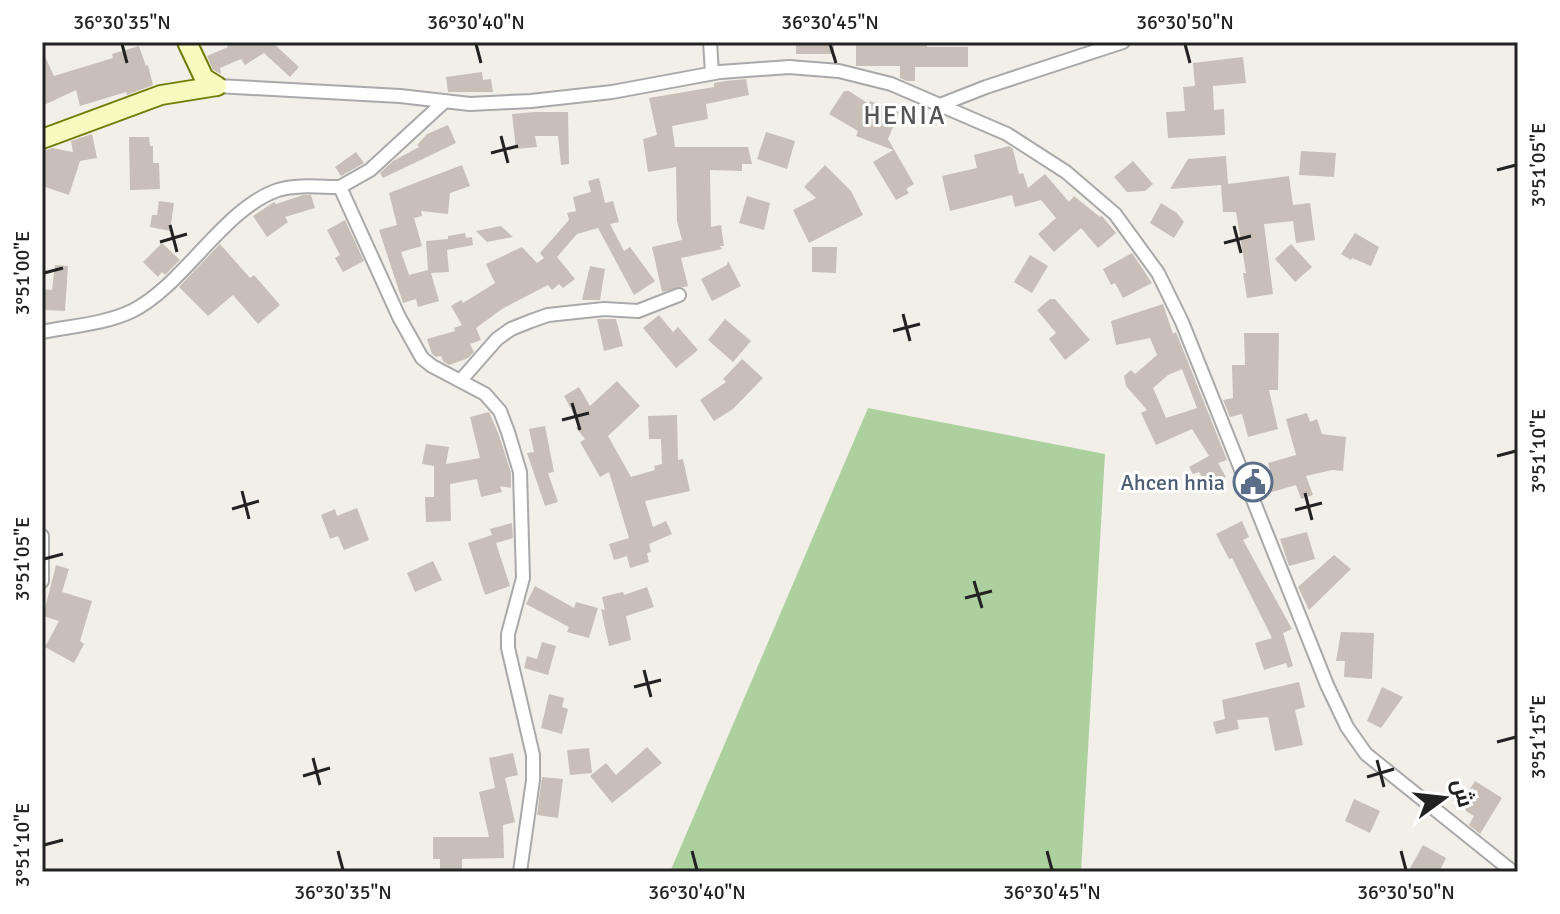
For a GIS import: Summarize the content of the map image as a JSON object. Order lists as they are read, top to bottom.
{
  "districts": ["HENIA"],
  "places": {
    "public building": ["Ahcen hnia"]
  },
  "north": "right",
  "coordinates": [
    "36°30'35\"N",
    "36°30'40\"N",
    "36°30'45\"N",
    "36°30'50\"N",
    "3°51'05\"E",
    "3°51'00\"E",
    "3°51'10\"E",
    "3°51'15\"E"
  ]
}
